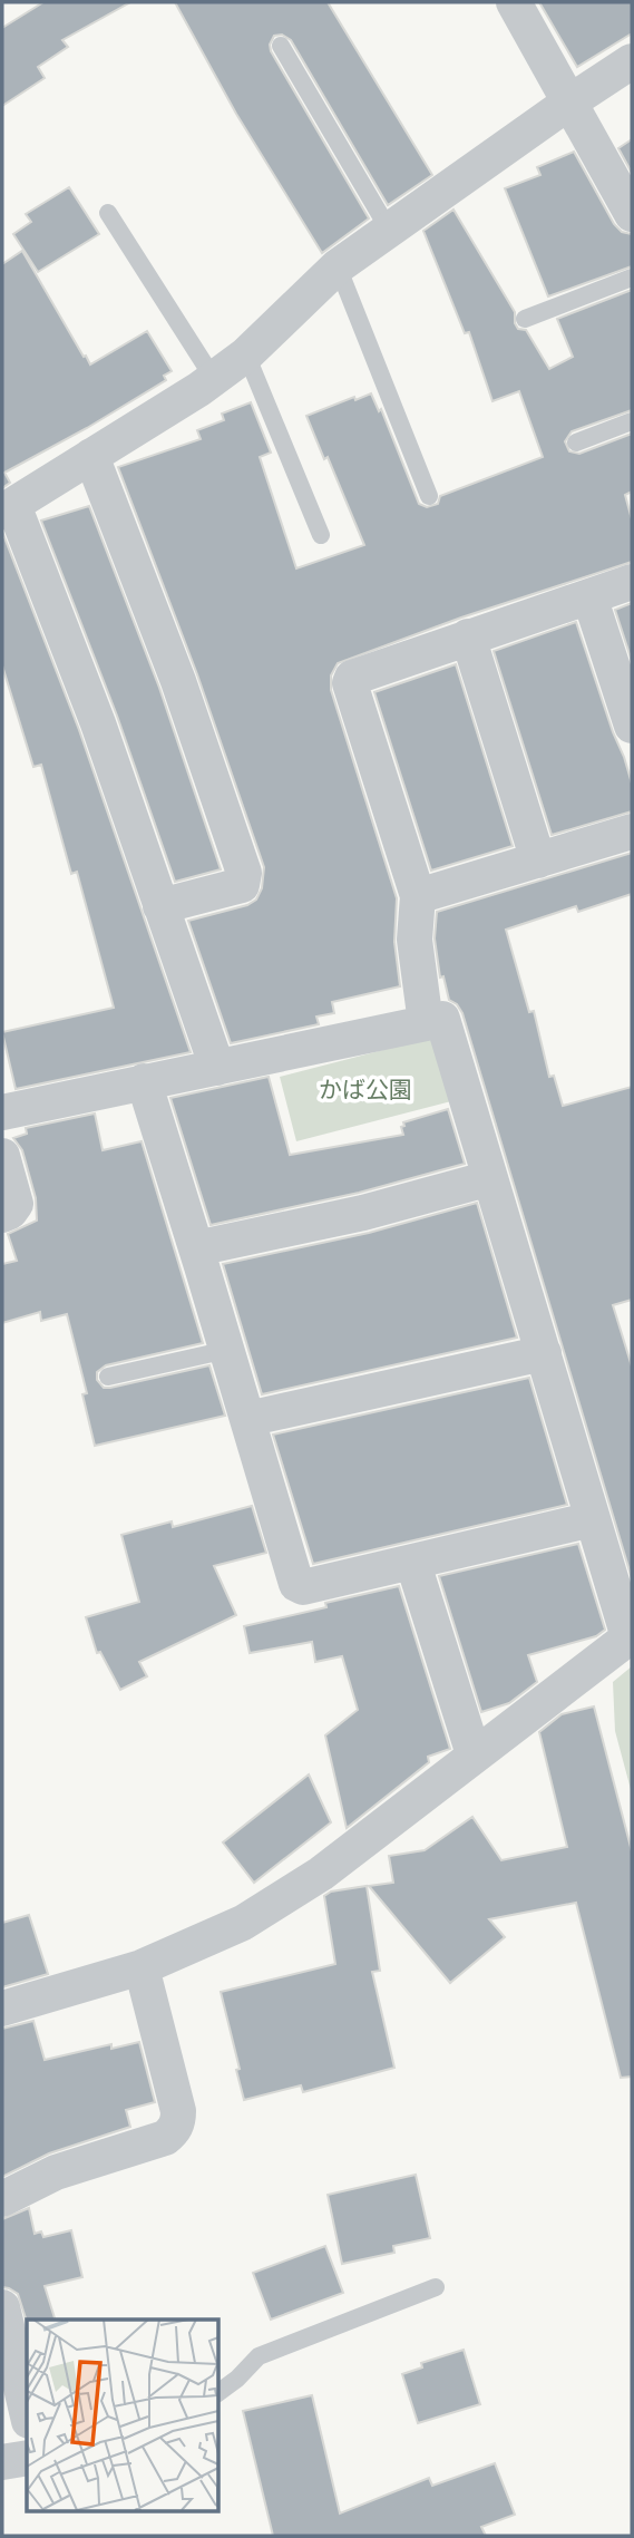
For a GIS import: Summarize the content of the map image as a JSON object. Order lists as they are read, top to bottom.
{
  "parks": ["かば公園"]
}
